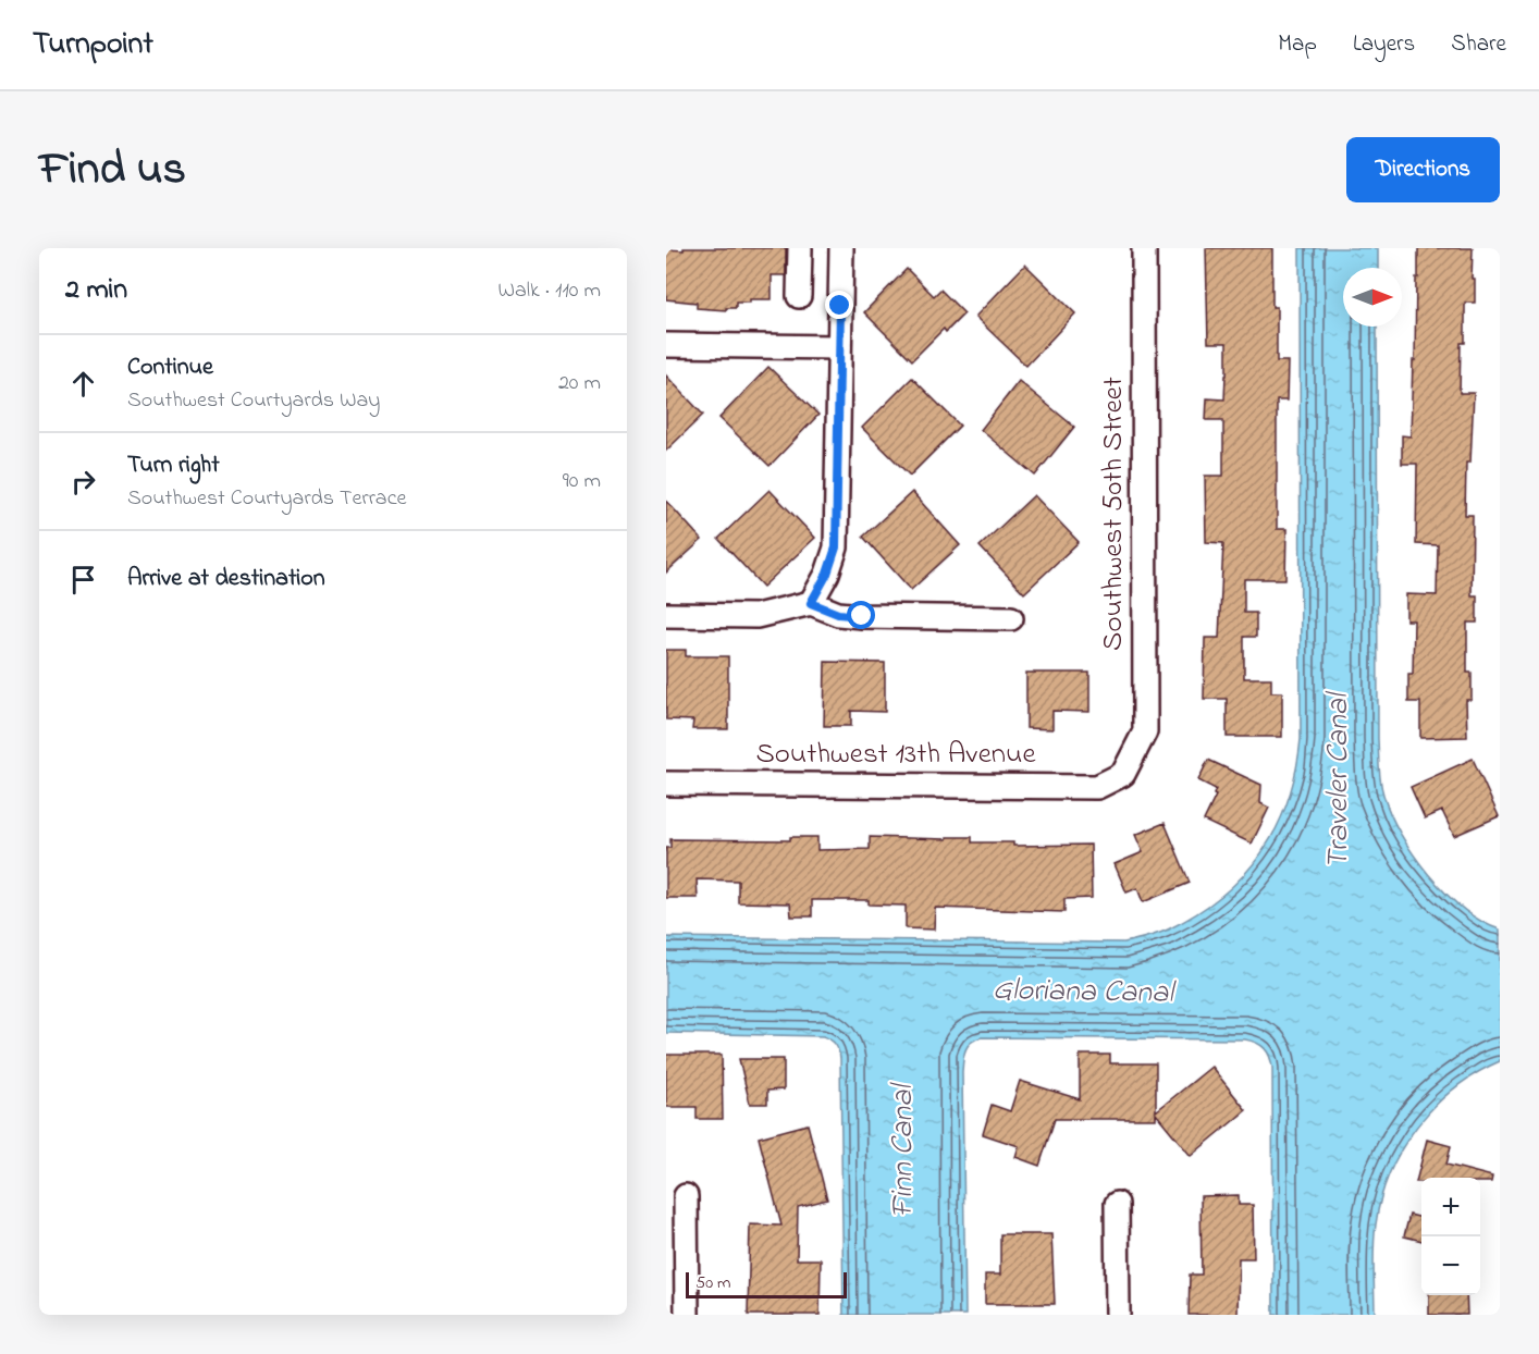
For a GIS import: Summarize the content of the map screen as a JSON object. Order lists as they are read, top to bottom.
{
  "streets": {
    "street": ["Southwest 50th Street", "Southwest 13th Avenue"]
  },
  "crossings": [
    ["Southwest 50th Street", "Southwest 13th Avenue"]
  ],
  "water": ["Traveler Canal", "Gloriana Canal", "Finn Canal"],
  "scale_bar": "50 m",
  "north": "right",
  "page": {
    "header": "Turnpoint",
    "nav": ["Map", "Layers", "Share"],
    "title": "Find us",
    "buttons": "Directions",
    "heading": ["2 min", "Walk · 110 m"],
    "list": [
      ["Continue", "Southwest Courtyards Way", "20 m"],
      ["Turn right", "Southwest Courtyards Terrace", "90 m"],
      "Arrive at destination"
    ],
    "map_buttons": ["+", "−"],
    "scale": "50 m"
  }
}
